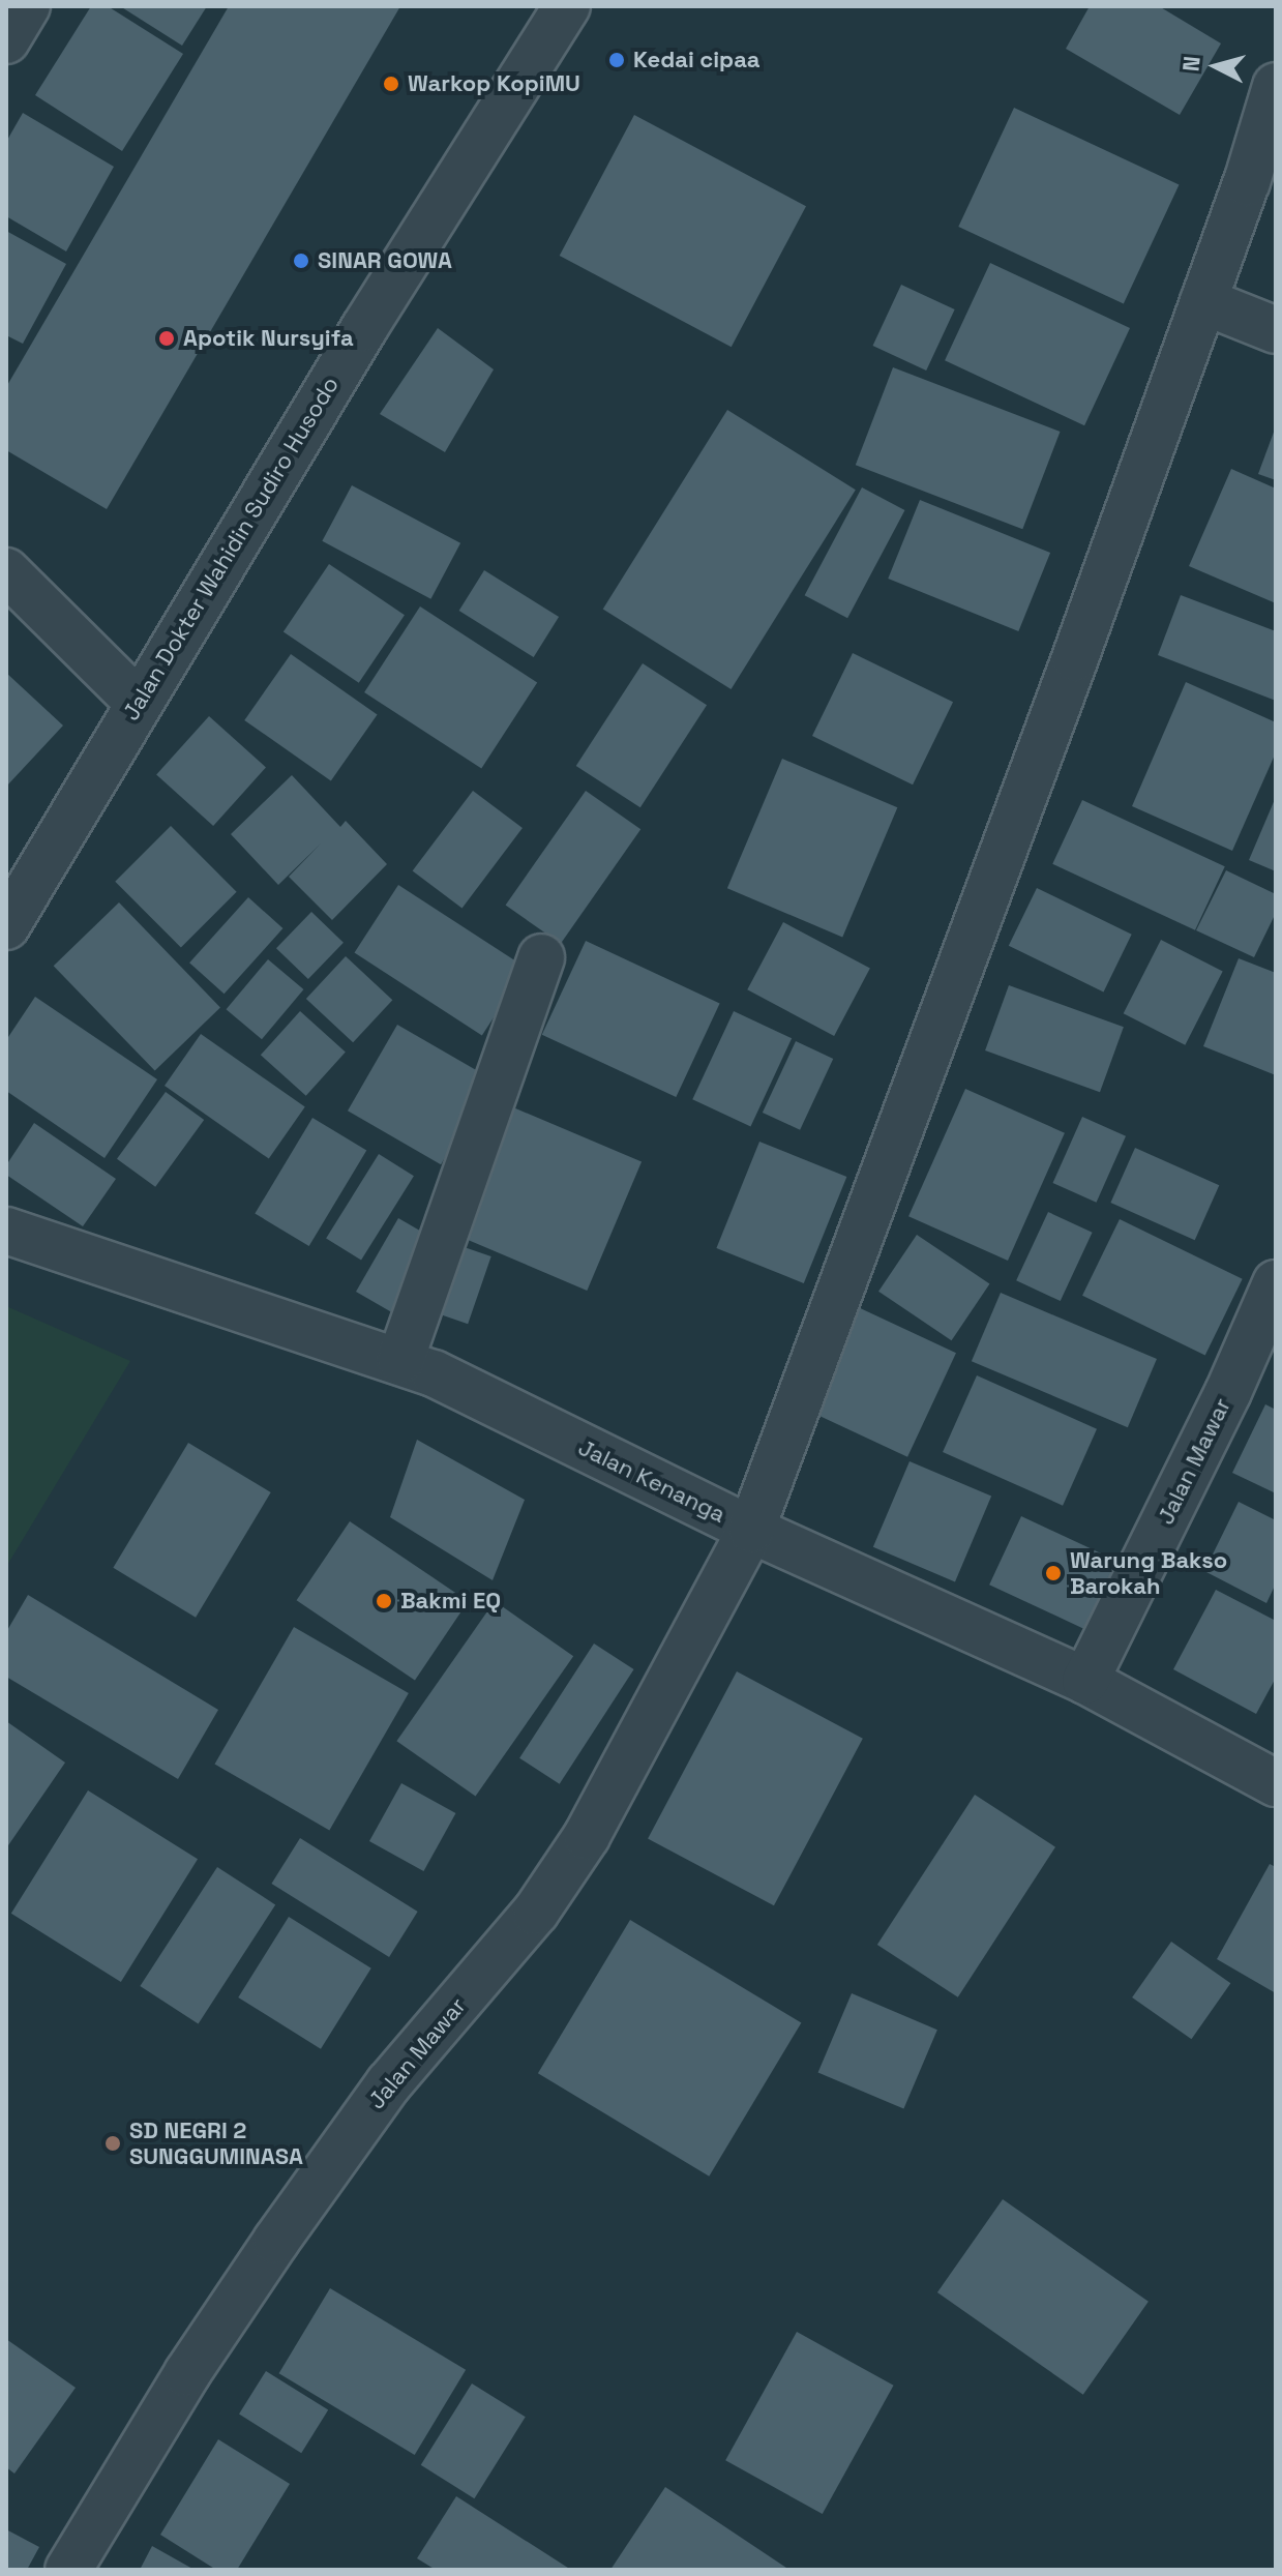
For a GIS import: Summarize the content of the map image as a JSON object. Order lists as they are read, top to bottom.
{
  "streets": {
    "street": ["Jalan Dokter Wahidin Sudiro Husodo", "Jalan Mawar", "Jalan Kenanga"]
  },
  "crossings": [
    ["Jalan Mawar", "Jalan Kenanga"]
  ],
  "places": [
    "Kedai cipaa",
    "Warkop KopiMU",
    "SINAR GOWA",
    "Apotik Nursyifa",
    "Warung Bakso Barokah",
    "Bakmi EQ",
    "SD NEGRI 2 SUNGGUMINASA"
  ],
  "north": "left"
}
